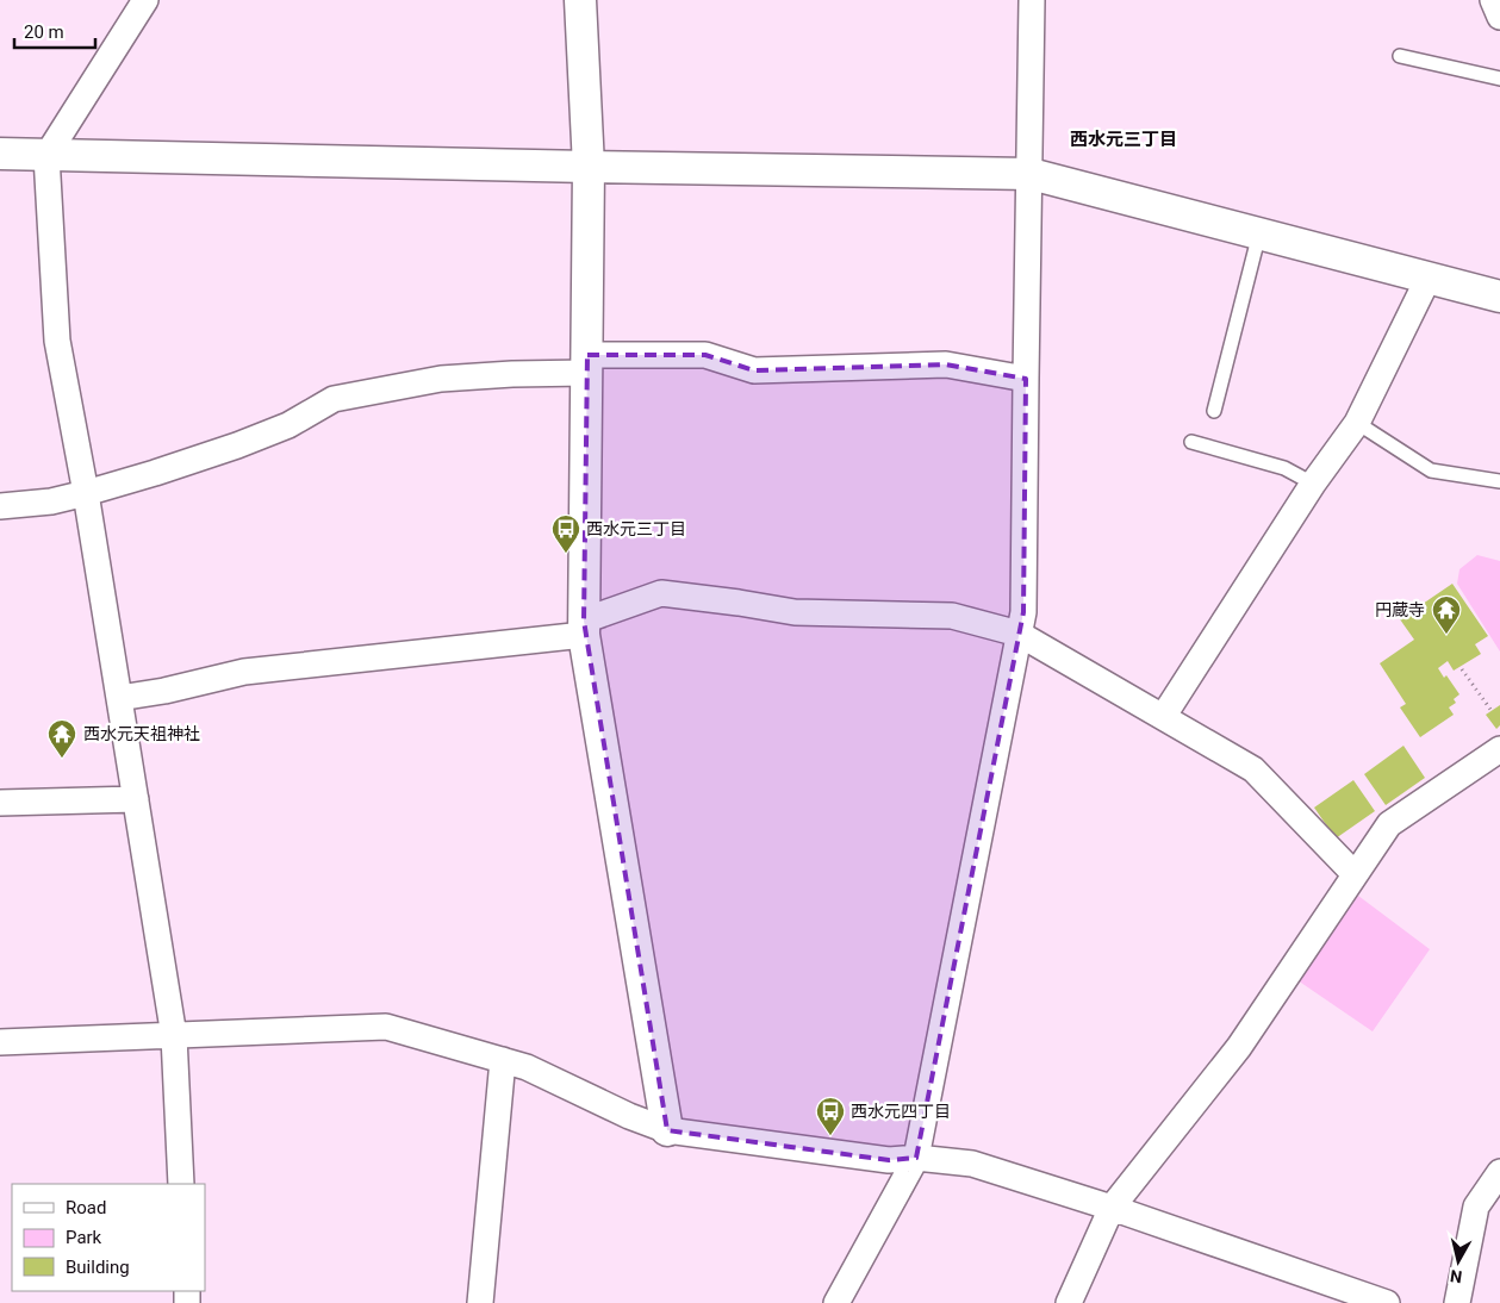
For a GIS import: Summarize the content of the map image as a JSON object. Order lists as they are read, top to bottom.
{
  "districts": ["西水元三丁目"],
  "places": {
    "bus stop": ["西水元三丁目", "西水元四丁目"],
    "temple": ["円蔵寺", "西水元天祖神社"]
  },
  "legend": ["Road", "Park", "Building"],
  "scale_bar": "20 m",
  "north": "bottom"
}
